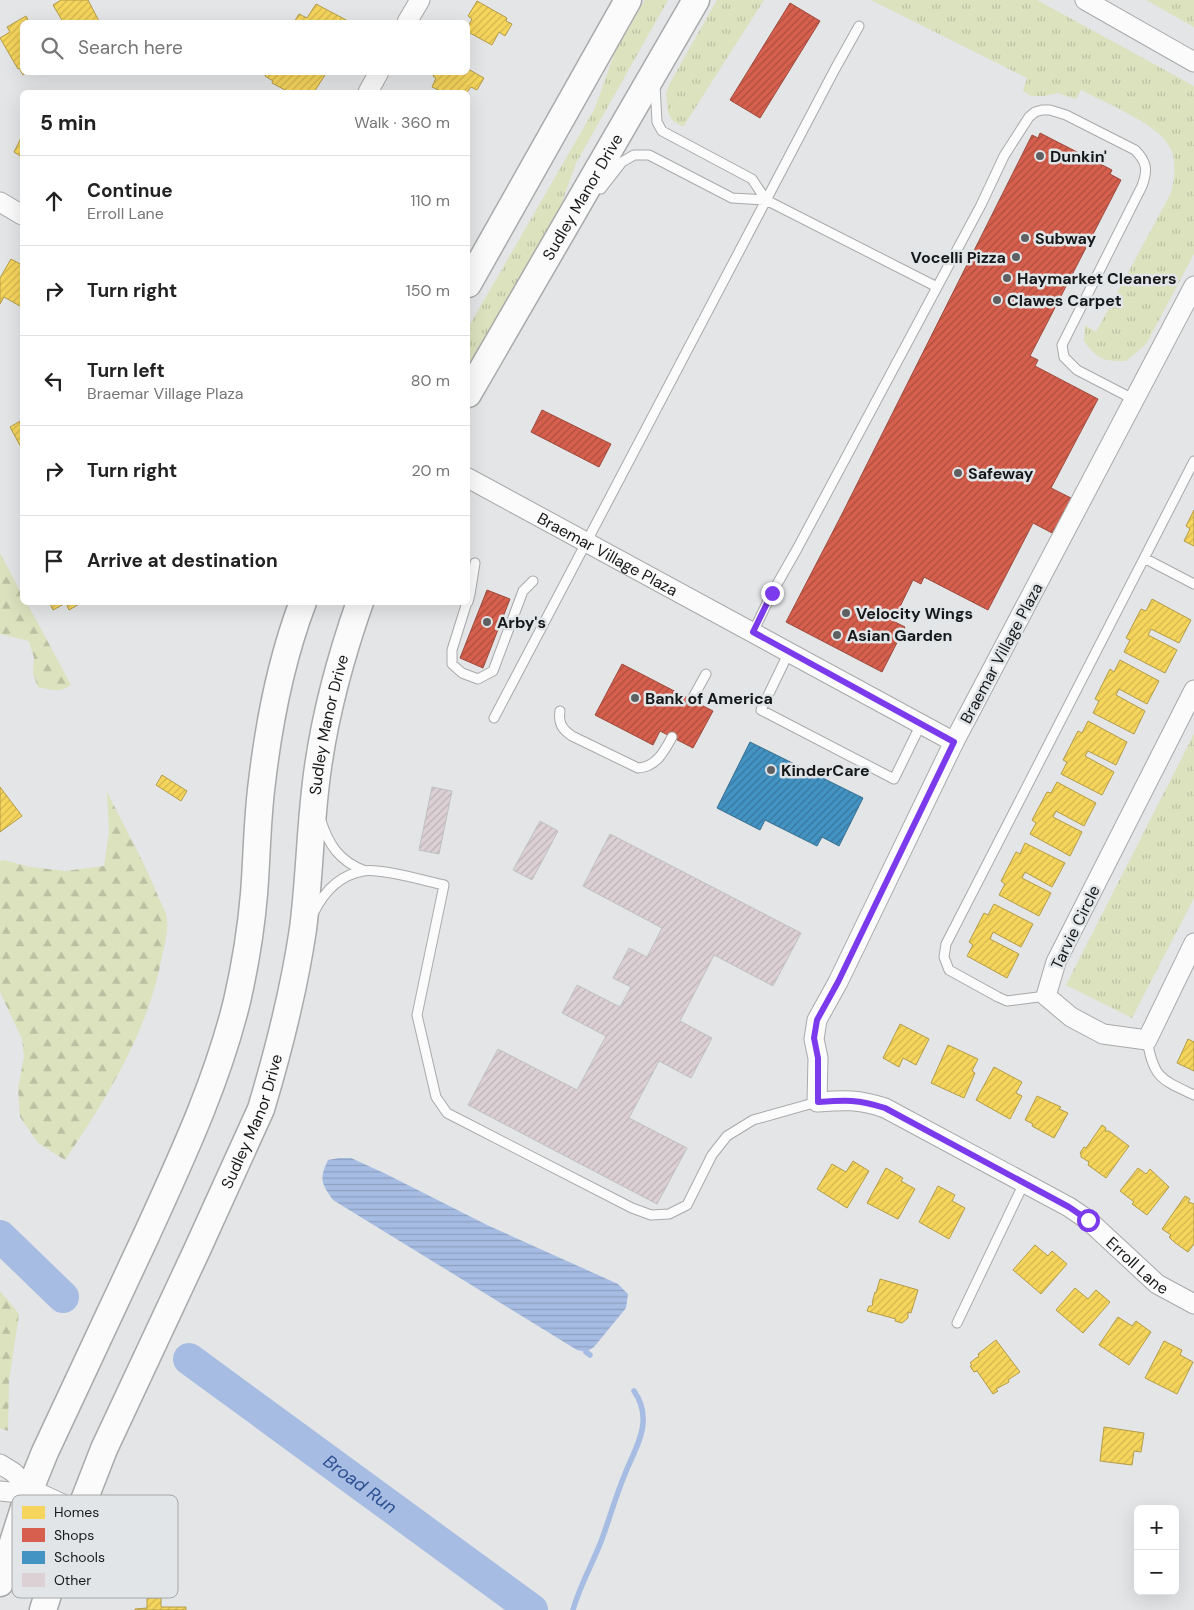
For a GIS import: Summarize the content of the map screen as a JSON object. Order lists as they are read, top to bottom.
{
  "streets": {
    "main road": ["Sudley Manor Drive"],
    "street": ["Braemar Village Plaza", "Tarvie Circle", "Erroll Lane"]
  },
  "water": ["Broad Run"],
  "places": [
    "Dunkin'",
    "Subway",
    "Vocelli Pizza",
    "Haymarket Cleaners",
    "Clawes Carpet",
    "Safeway",
    "Velocity Wings",
    "Arby's",
    "Asian Garden",
    "Bank of America",
    "KinderCare"
  ],
  "legend": [
    "Homes",
    "Shops",
    "Schools",
    "Other"
  ],
  "page": {
    "search": "Search here",
    "heading": ["5 min", "Walk · 360 m"],
    "list": [
      ["Continue", "Erroll Lane", "110 m"],
      ["Turn right", "150 m"],
      ["Turn left", "Braemar Village Plaza", "80 m"],
      ["Turn right", "20 m"],
      "Arrive at destination"
    ],
    "map_buttons": ["+", "−"]
  }
}
